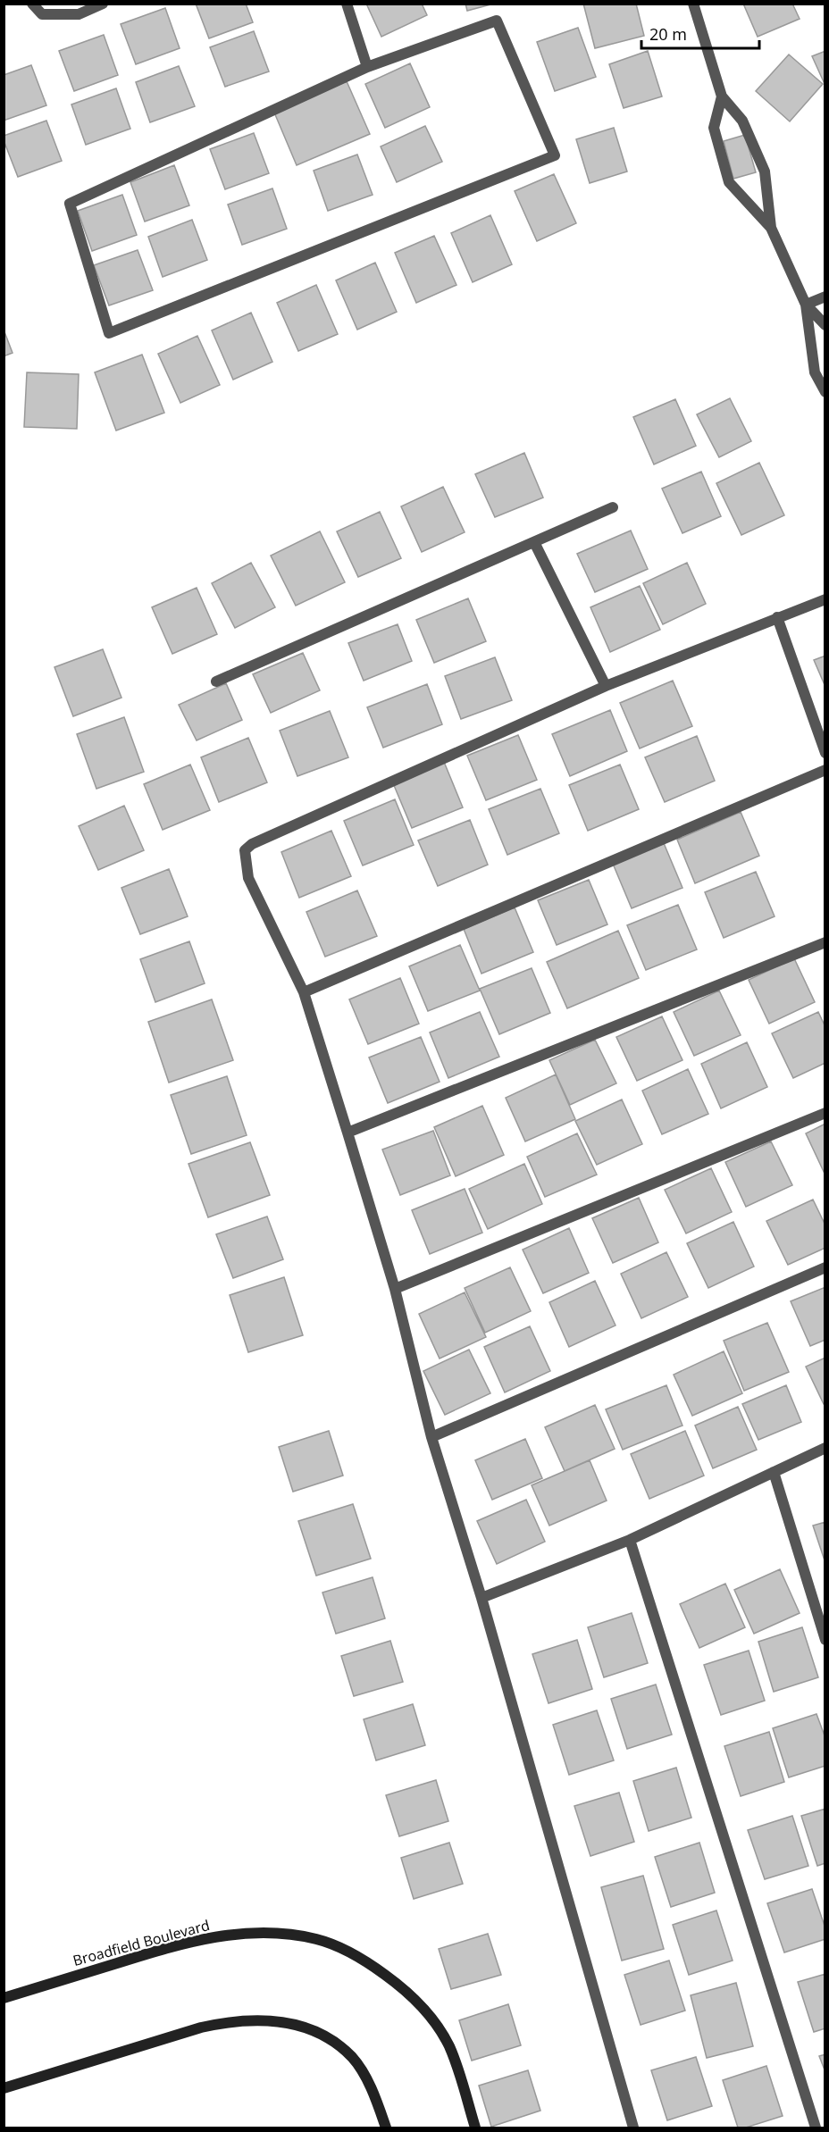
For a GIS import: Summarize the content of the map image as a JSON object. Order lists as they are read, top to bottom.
{
  "streets": {
    "street": ["Broadfield Boulevard"]
  },
  "scale_bar": "20 m"
}
